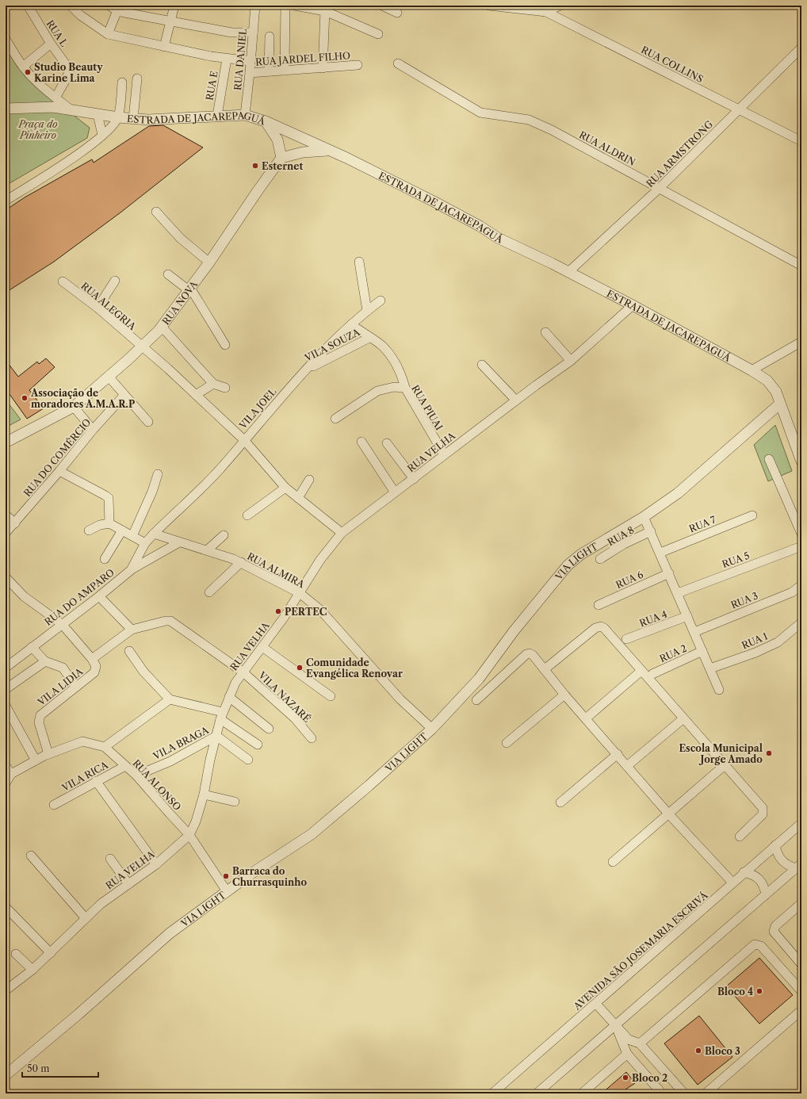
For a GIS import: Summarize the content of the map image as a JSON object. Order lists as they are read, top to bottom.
{
  "streets": {
    "street": [
      "RUA L",
      "RUA JARDEL FILHO",
      "RUA DANIEL",
      "RUA COLLINS",
      "RUA E",
      "ESTRADA DE JACAREPAGUÁ",
      "RUA ALDRIN",
      "RUA ARMSTRONG",
      "RUA NOVA",
      "RUA ALEGRIA",
      "VILA SOUZA",
      "RUA PIUAI",
      "VILA JOEL",
      "RUA VELHA",
      "RUA DO COMÉRCIO",
      "RUA 7",
      "RUA 8",
      "RUA 5",
      "VIA LIGHT",
      "RUA ALMIRA",
      "RUA 6",
      "RUA DO AMPARO",
      "RUA 3",
      "RUA 4",
      "RUA 1",
      "RUA 2",
      "VILA LIDIA",
      "VILA NAZARÉ",
      "VILA BRAGA",
      "VILA RICA",
      "RUA ALONSO",
      "AVENIDA SÃO JOSEMARIA ESCRIVÁ"
    ]
  },
  "crossings": [
    ["RUA JARDEL FILHO", "RUA DANIEL"],
    ["RUA DANIEL", "ESTRADA DE JACAREPAGUÁ"],
    ["RUA COLLINS", "RUA ARMSTRONG"],
    ["RUA E", "ESTRADA DE JACAREPAGUÁ"],
    ["ESTRADA DE JACAREPAGUÁ", "RUA ARMSTRONG"],
    ["ESTRADA DE JACAREPAGUÁ", "RUA VELHA"],
    ["ESTRADA DE JACAREPAGUÁ", "VIA LIGHT"],
    ["RUA ALDRIN", "RUA ARMSTRONG"],
    ["RUA NOVA", "RUA ALEGRIA"],
    ["RUA ALEGRIA", "VILA JOEL"],
    ["RUA ALEGRIA", "RUA VELHA"],
    ["VILA SOUZA", "VILA JOEL"],
    ["RUA PIUAI", "RUA VELHA"],
    ["VILA JOEL", "RUA ALMIRA"],
    ["VILA JOEL", "RUA DO AMPARO"],
    ["RUA VELHA", "RUA ALMIRA"],
    ["RUA VELHA", "VILA NAZARÉ"],
    ["RUA VELHA", "VILA BRAGA"],
    ["RUA VELHA", "RUA ALONSO"],
    ["VIA LIGHT", "RUA ALMIRA"],
    ["VIA LIGHT", "RUA ALONSO"],
    ["RUA ALMIRA", "RUA DO AMPARO"],
    ["VILA LIDIA", "RUA ALONSO"],
    ["VILA BRAGA", "RUA ALONSO"],
    ["VILA RICA", "RUA ALONSO"]
  ],
  "parks": ["Praça do Pinheiro"],
  "places": [
    "Studio Beauty Karine Lima",
    "Esternet",
    "Associação de moradores A.M.A.R.P",
    "PERTEC",
    "Comunidade Evangélica Renovar",
    "Escola Municipal Jorge Amado",
    "Barraca do Churrasquinho",
    "Bloco 4",
    "Bloco 3",
    "Bloco 2"
  ],
  "scale_bar": "50 m"
}
